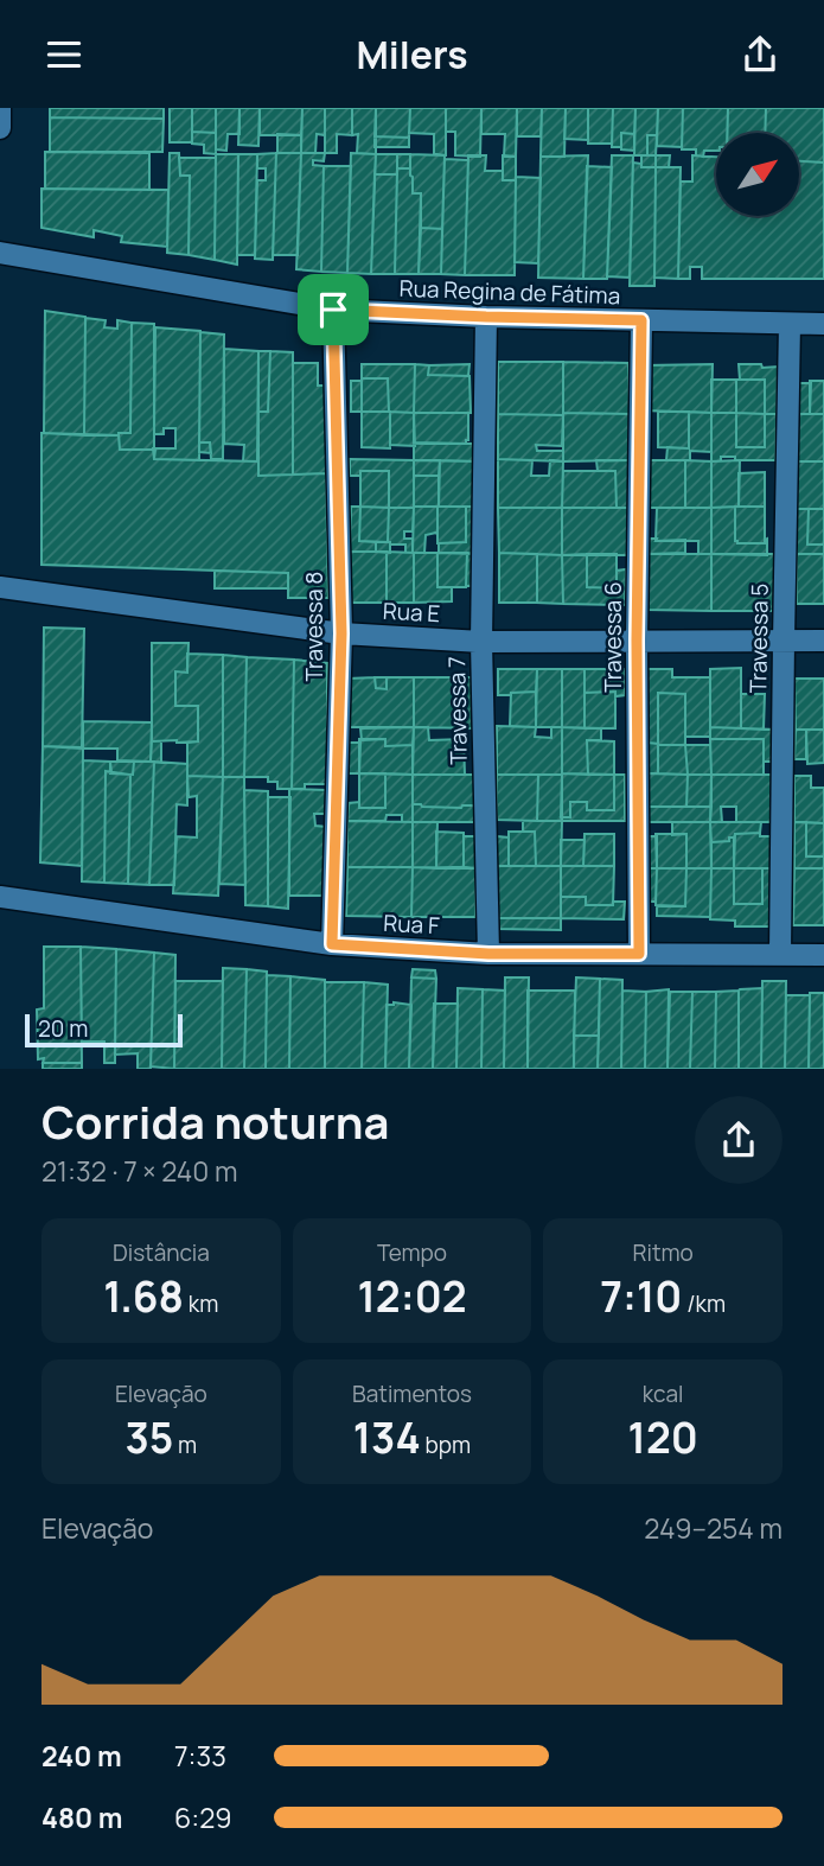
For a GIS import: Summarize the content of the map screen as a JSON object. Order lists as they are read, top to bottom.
{
  "streets": {
    "street": [
      "Rua Regina de Fátima",
      "Rua E",
      "Travessa 8",
      "Travessa 6",
      "Travessa 5",
      "Travessa 7",
      "Rua F"
    ]
  },
  "crossings": [
    ["Rua Regina de Fátima", "Travessa 8"],
    ["Rua Regina de Fátima", "Travessa 6"],
    ["Rua Regina de Fátima", "Travessa 5"],
    ["Rua Regina de Fátima", "Travessa 7"],
    ["Rua E", "Travessa 8"],
    ["Rua E", "Travessa 6"],
    ["Rua E", "Travessa 5"],
    ["Rua E", "Travessa 7"],
    ["Travessa 8", "Rua F"],
    ["Travessa 6", "Rua F"],
    ["Travessa 5", "Rua F"],
    ["Travessa 7", "Rua F"]
  ],
  "scale_bar": "20 m",
  "north": "top right",
  "page": {
    "header": "Milers",
    "scale": "20 m",
    "heading": ["Corrida noturna", "21:32 · 7 × 240 m"],
    "stats": [
      ["Distância", "1.68 km"],
      ["Tempo", "12:02"],
      ["Ritmo", "7:10 /km"],
      ["Elevação", "35 m"],
      ["Batimentos", "134 bpm"],
      ["kcal", "120"]
    ],
    "chart": ["Elevação", "249–254 m"],
    "list": [
      {
        "name": "240 m",
        "note": "7:33"
      },
      {
        "name": "480 m",
        "note": "6:29"
      }
    ]
  }
}
